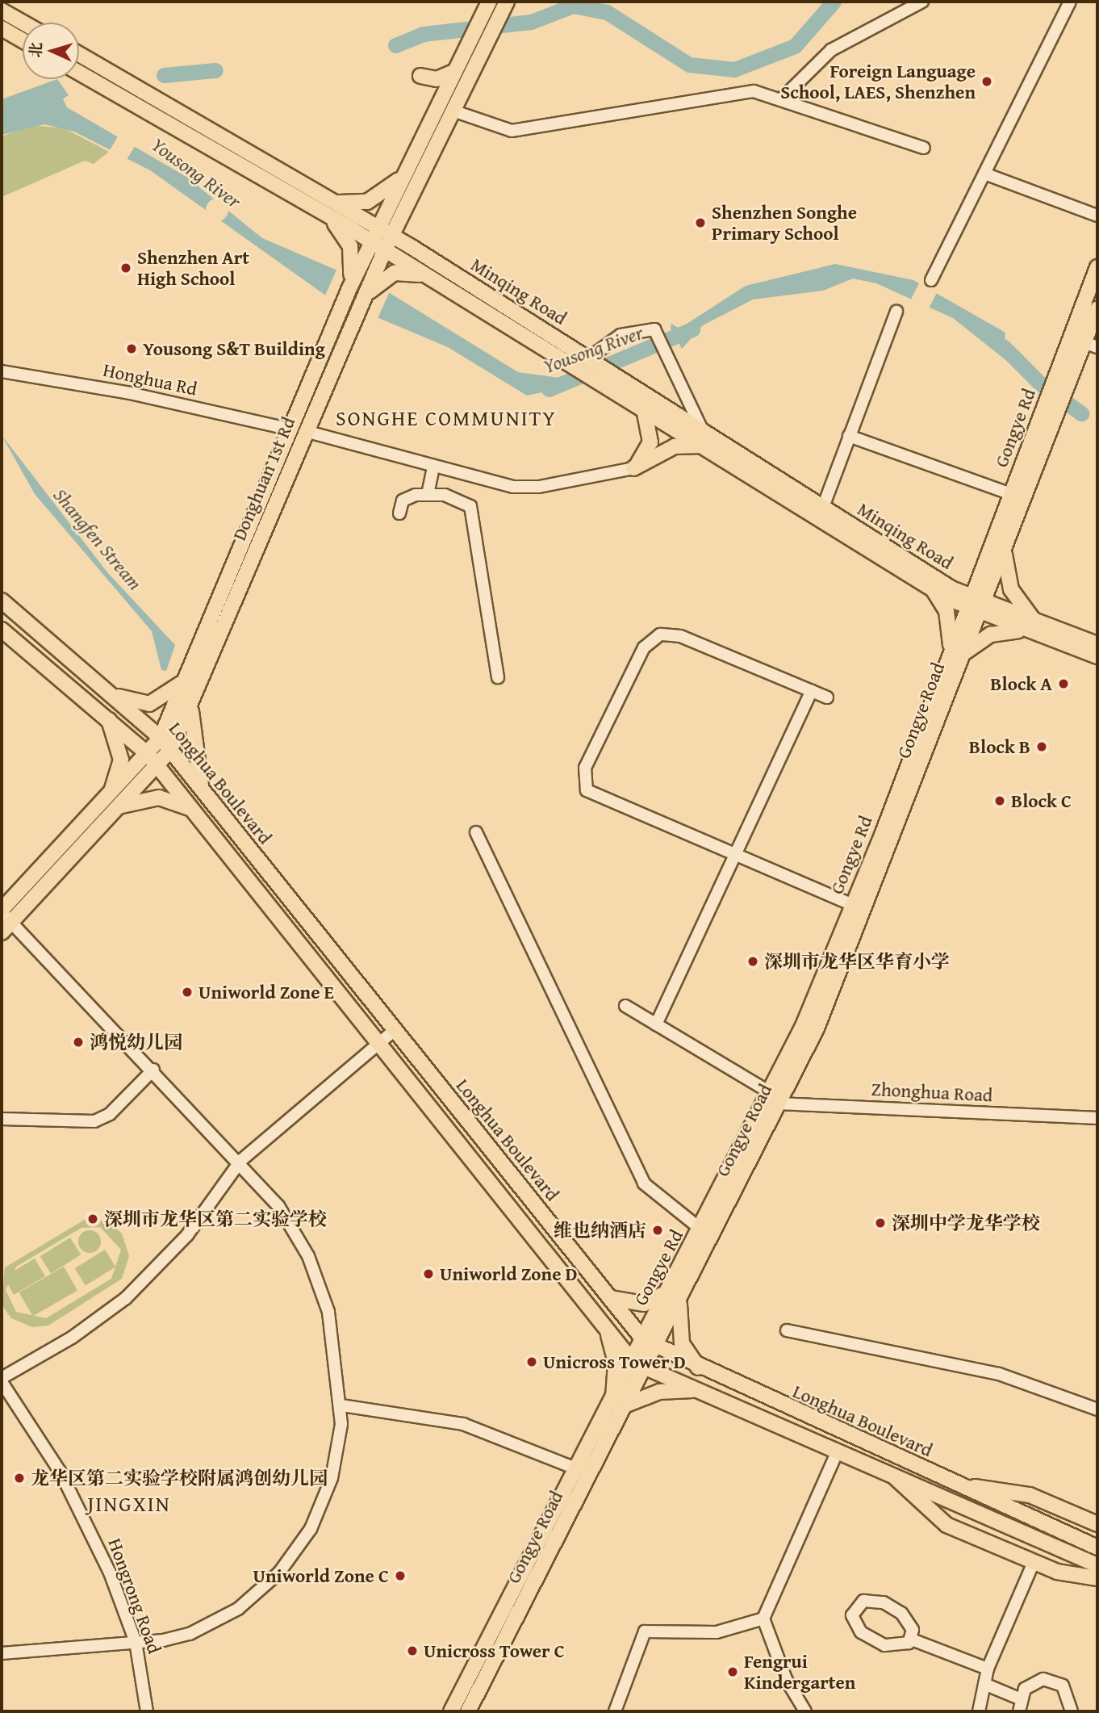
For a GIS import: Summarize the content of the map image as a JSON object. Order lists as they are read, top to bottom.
{
  "streets": {
    "main road": [
      "Minqing Road",
      "Gongye Rd",
      "Donghuan 1st Rd",
      "Gongye Road",
      "Longhua Boulevard"
    ],
    "street": ["Honghua Rd", "Zhonghua Road", "Hongrong Road"]
  },
  "crossings": [
    ["Minqing Road", "Gongye Rd"],
    ["Minqing Road", "Donghuan 1st Rd"],
    ["Minqing Road", "Gongye Road"],
    ["Honghua Rd", "Donghuan 1st Rd"],
    ["Gongye Rd", "Gongye Road"],
    ["Gongye Rd", "Longhua Boulevard"],
    ["Donghuan 1st Rd", "Longhua Boulevard"],
    ["Gongye Road", "Longhua Boulevard"],
    ["Gongye Road", "Zhonghua Road"]
  ],
  "districts": ["SONGHE COMMUNITY", "JINGXIN"],
  "water": ["Yousong River", "Shangfen Stream"],
  "places": [
    "Foreign Language School, LAES, Shenzhen",
    "Shenzhen Songhe Primary School",
    "Shenzhen Art High School",
    "Yousong S&T Building",
    "Block A",
    "Block B",
    "Block C",
    "深圳市龙华区华育小学",
    "Uniworld Zone E",
    "鸿悦幼儿园",
    "深圳市龙华区第二实验学校",
    "深圳中学龙华学校",
    "维也纳酒店",
    "Uniworld Zone D",
    "Unicross Tower D",
    "龙华区第二实验学校附属鸿创幼儿园",
    "Uniworld Zone C",
    "Unicross Tower C",
    "Fengrui Kindergarten"
  ],
  "north": "left"
}
